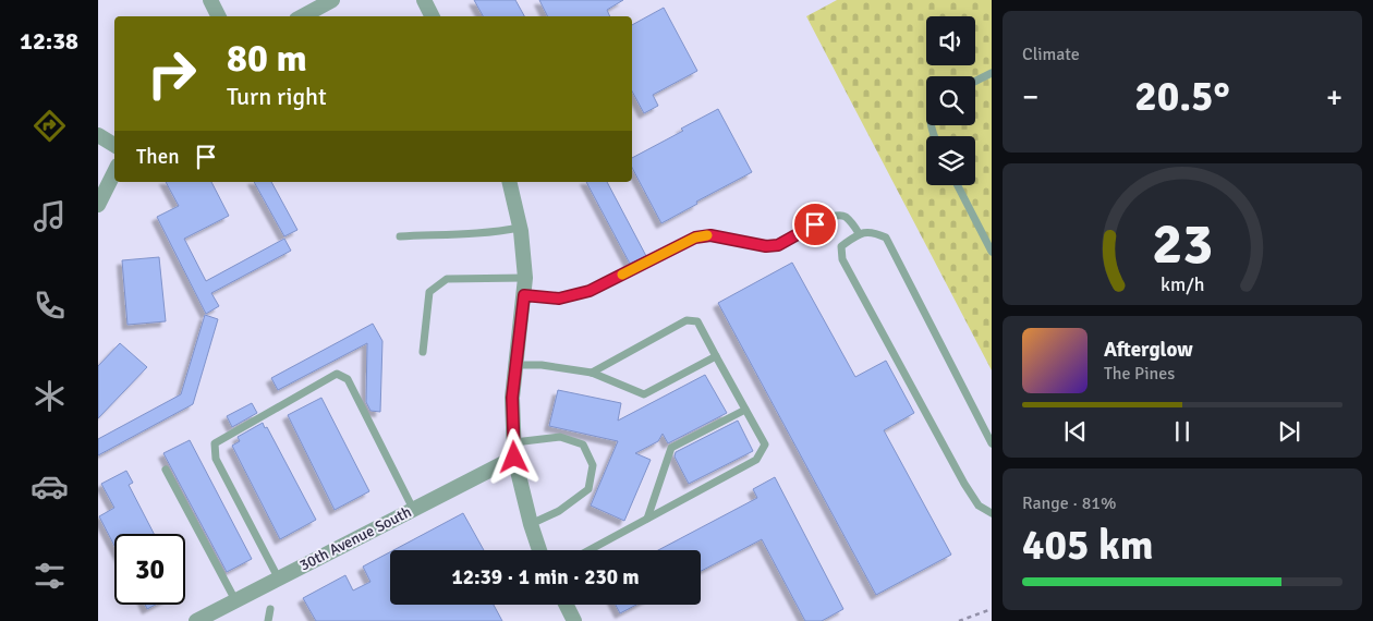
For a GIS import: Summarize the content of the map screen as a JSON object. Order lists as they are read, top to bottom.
{
  "streets": {
    "street": ["30th Avenue South"]
  },
  "page": {
    "tabs": "12:38",
    "tile": [
      "Climate",
      ["Range · 81%", "405 km"]
    ],
    "turn": ["80 m", "Turn right"],
    "heat": ["−", "20.5°", "+"],
    "then": "Then",
    "song": ["Afterglow", "The Pines"],
    "limit": "30",
    "trip": "12:39 · 1 min · 230 m",
    "gauge": ["23", "km/h"]
  }
}
